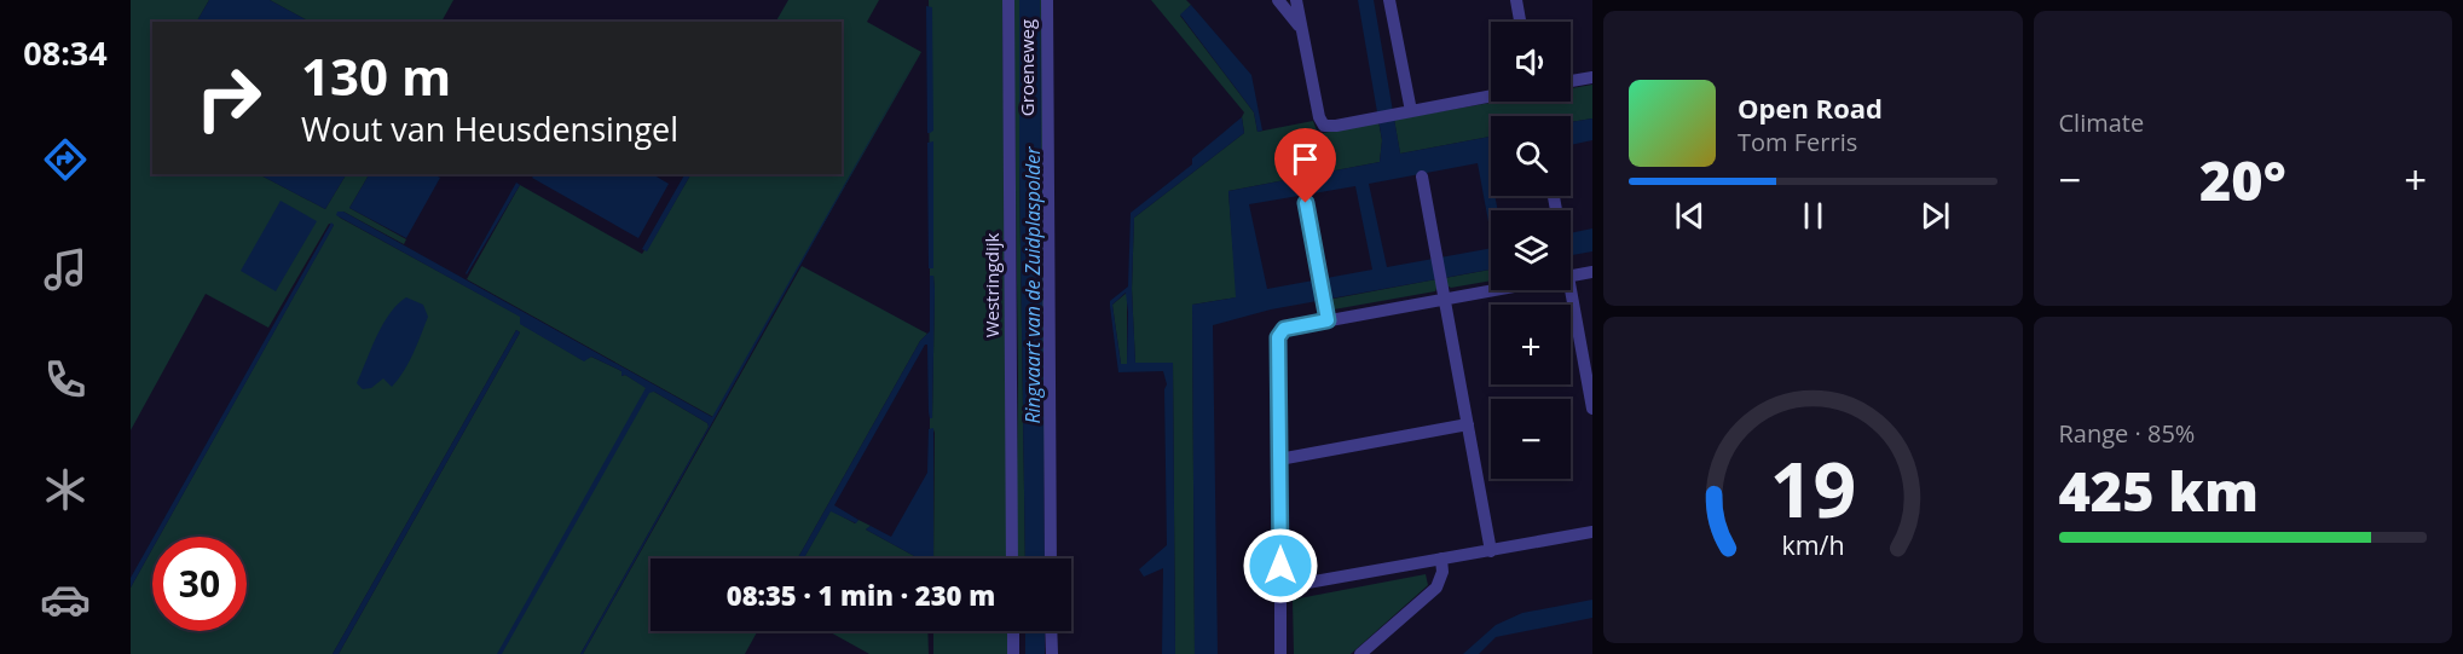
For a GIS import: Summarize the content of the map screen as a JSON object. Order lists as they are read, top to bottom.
{
  "streets": {
    "street": ["Groeneweg", "Westringdijk"]
  },
  "water": ["Ringvaart van de Zuidplaspolder"],
  "page": {
    "tabs": "08:34",
    "tile": [
      "Climate",
      ["Range · 85%", "425 km"]
    ],
    "map_buttons": ["+", "−"],
    "turn": ["130 m", "Wout van Heusdensingel"],
    "song": ["Open Road", "Tom Ferris"],
    "heat": ["−", "20°", "+"],
    "limit": "30",
    "trip": "08:35 · 1 min · 230 m",
    "gauge": ["19", "km/h"]
  }
}
